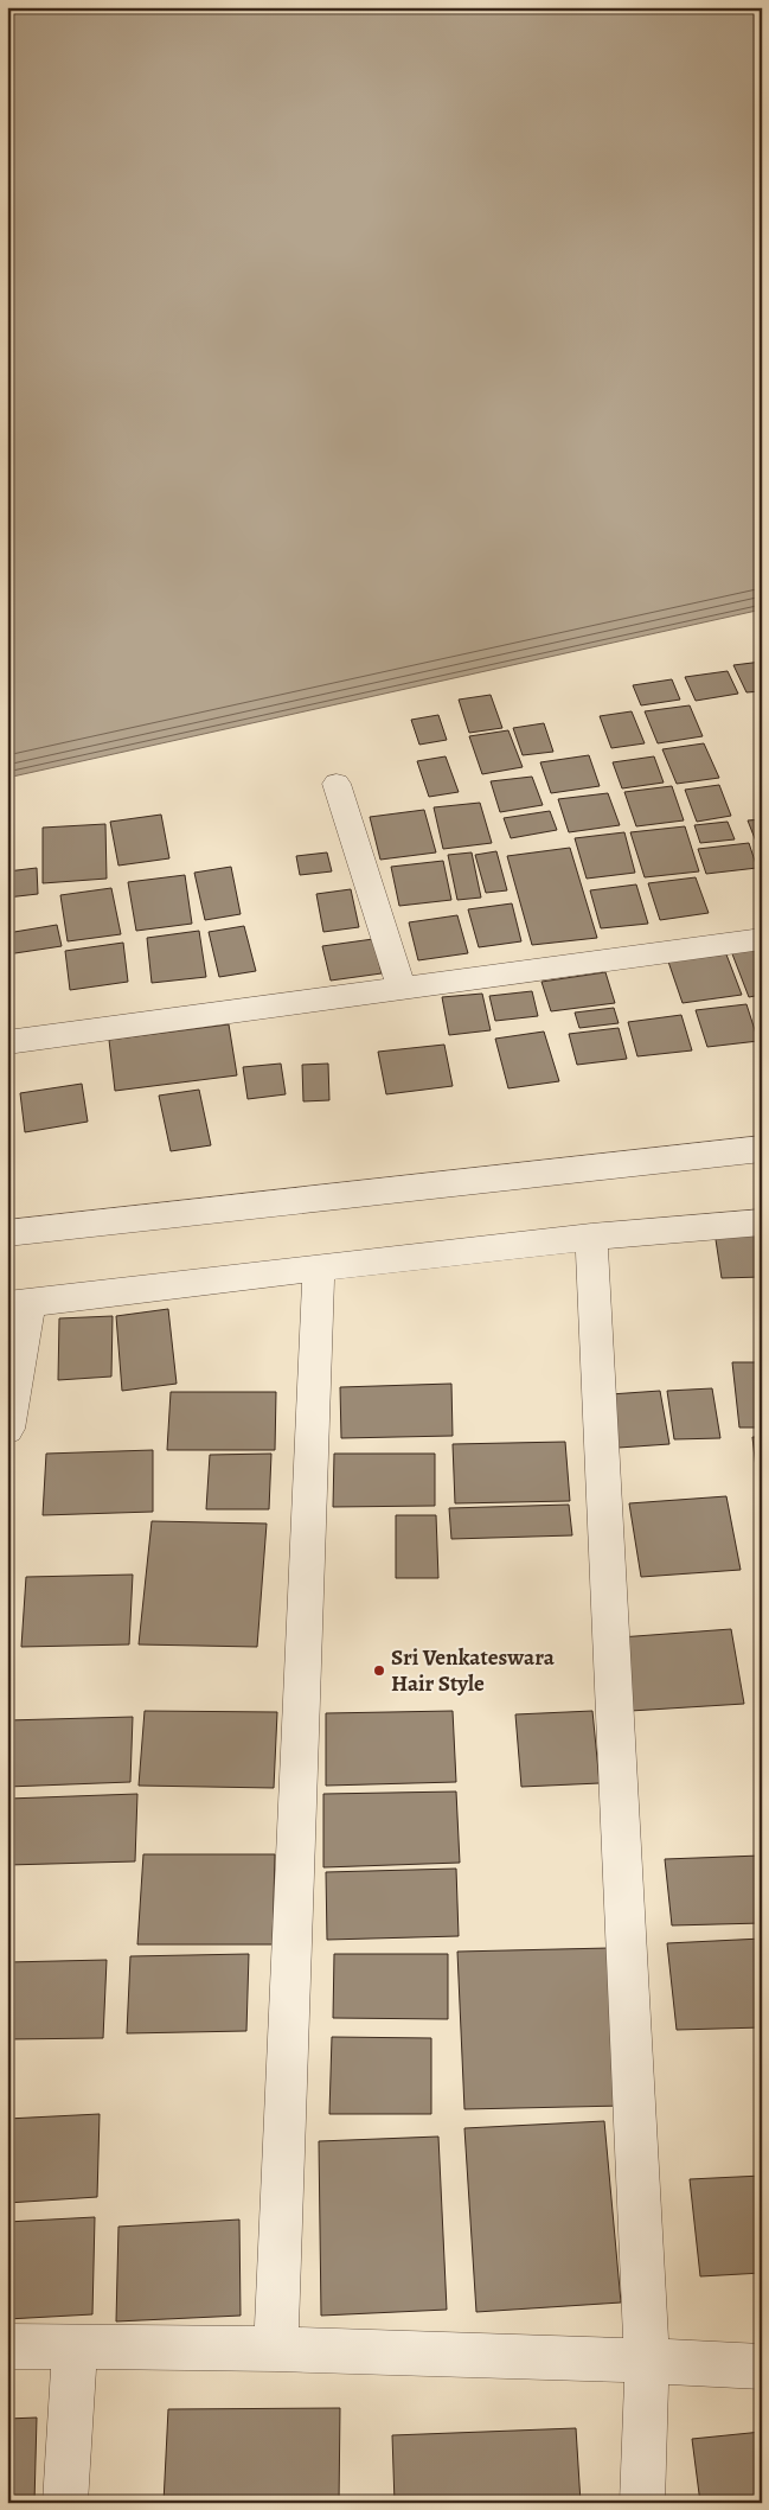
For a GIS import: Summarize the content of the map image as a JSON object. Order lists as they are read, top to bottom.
{
  "places": ["Sri Venkateswara Hair Style"]
}
